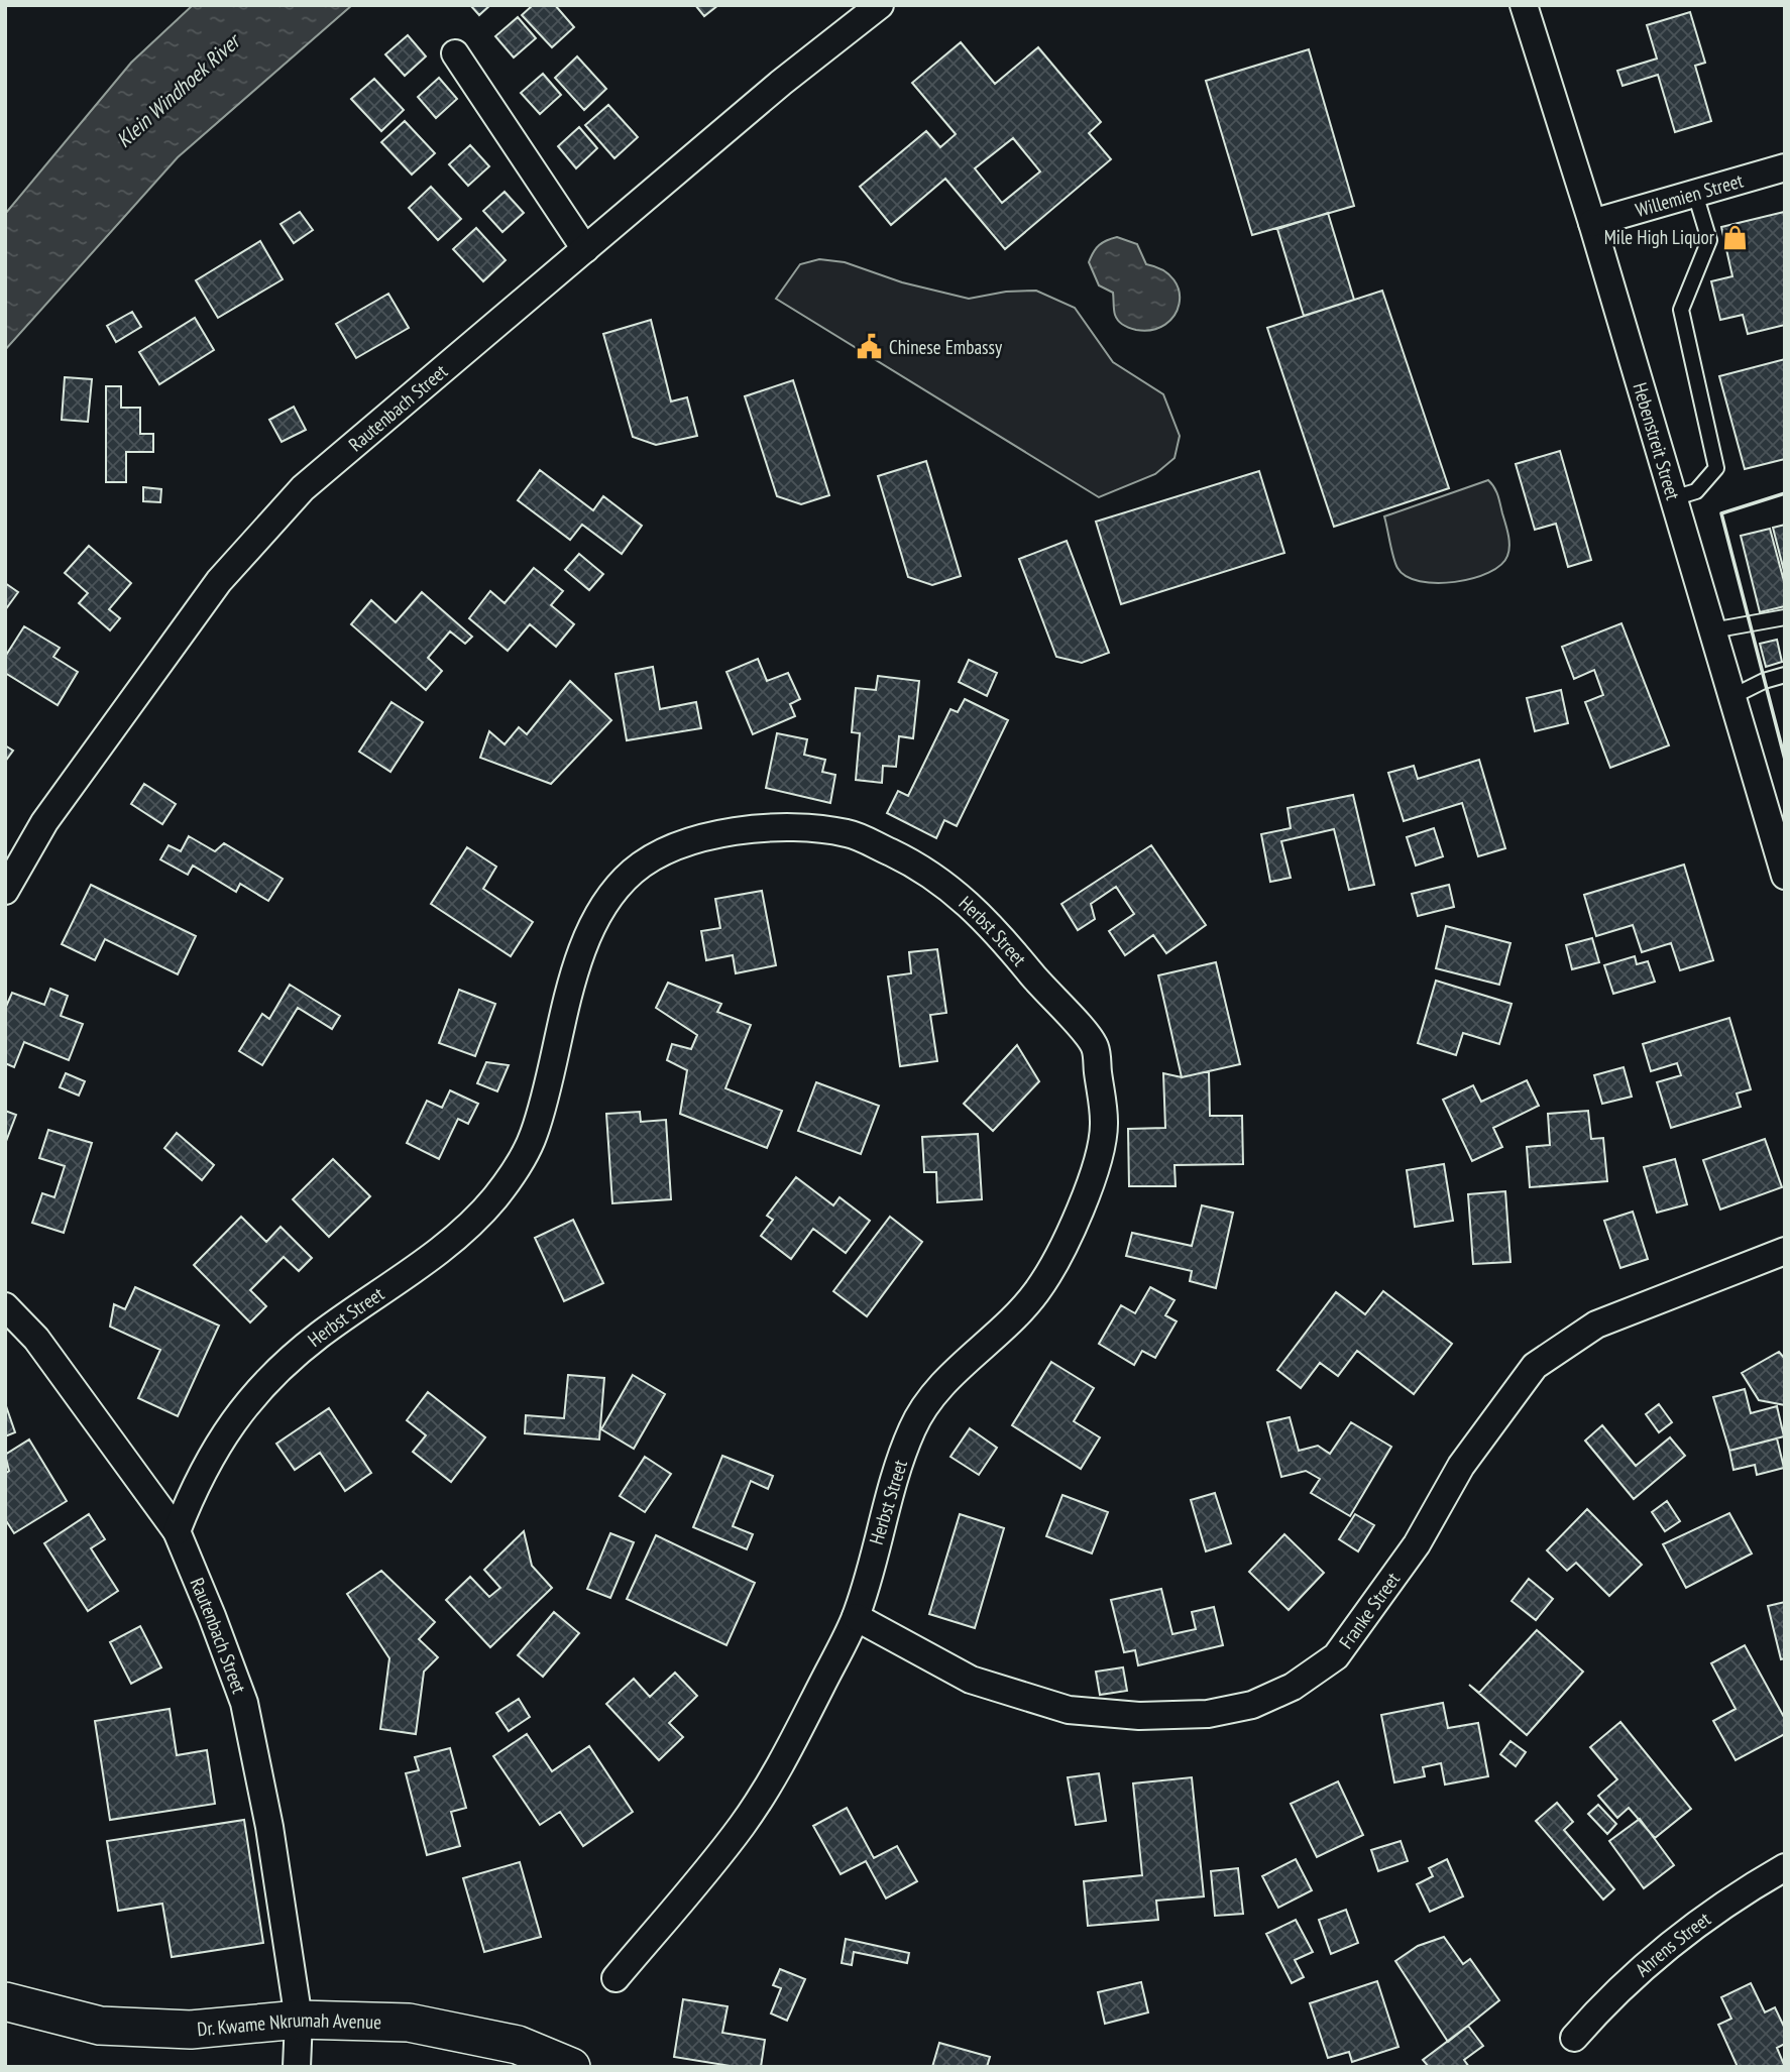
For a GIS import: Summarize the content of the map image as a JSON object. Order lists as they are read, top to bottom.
{
  "streets": {
    "street": [
      "Willemien Street",
      "Rautenbach Street",
      "Hebenstreit Street",
      "Herbst Street",
      "Franke Street",
      "Ahrens Street",
      "Dr. Kwame Nkrumah Avenue"
    ]
  },
  "crossings": [
    ["Willemien Street", "Hebenstreit Street"],
    ["Rautenbach Street", "Herbst Street"],
    ["Rautenbach Street", "Dr. Kwame Nkrumah Avenue"],
    ["Herbst Street", "Franke Street"]
  ],
  "water": ["Klein Windhoek River"],
  "places": {
    "shop": ["Mile High Liquor"],
    "public building": ["Chinese Embassy"]
  }
}
